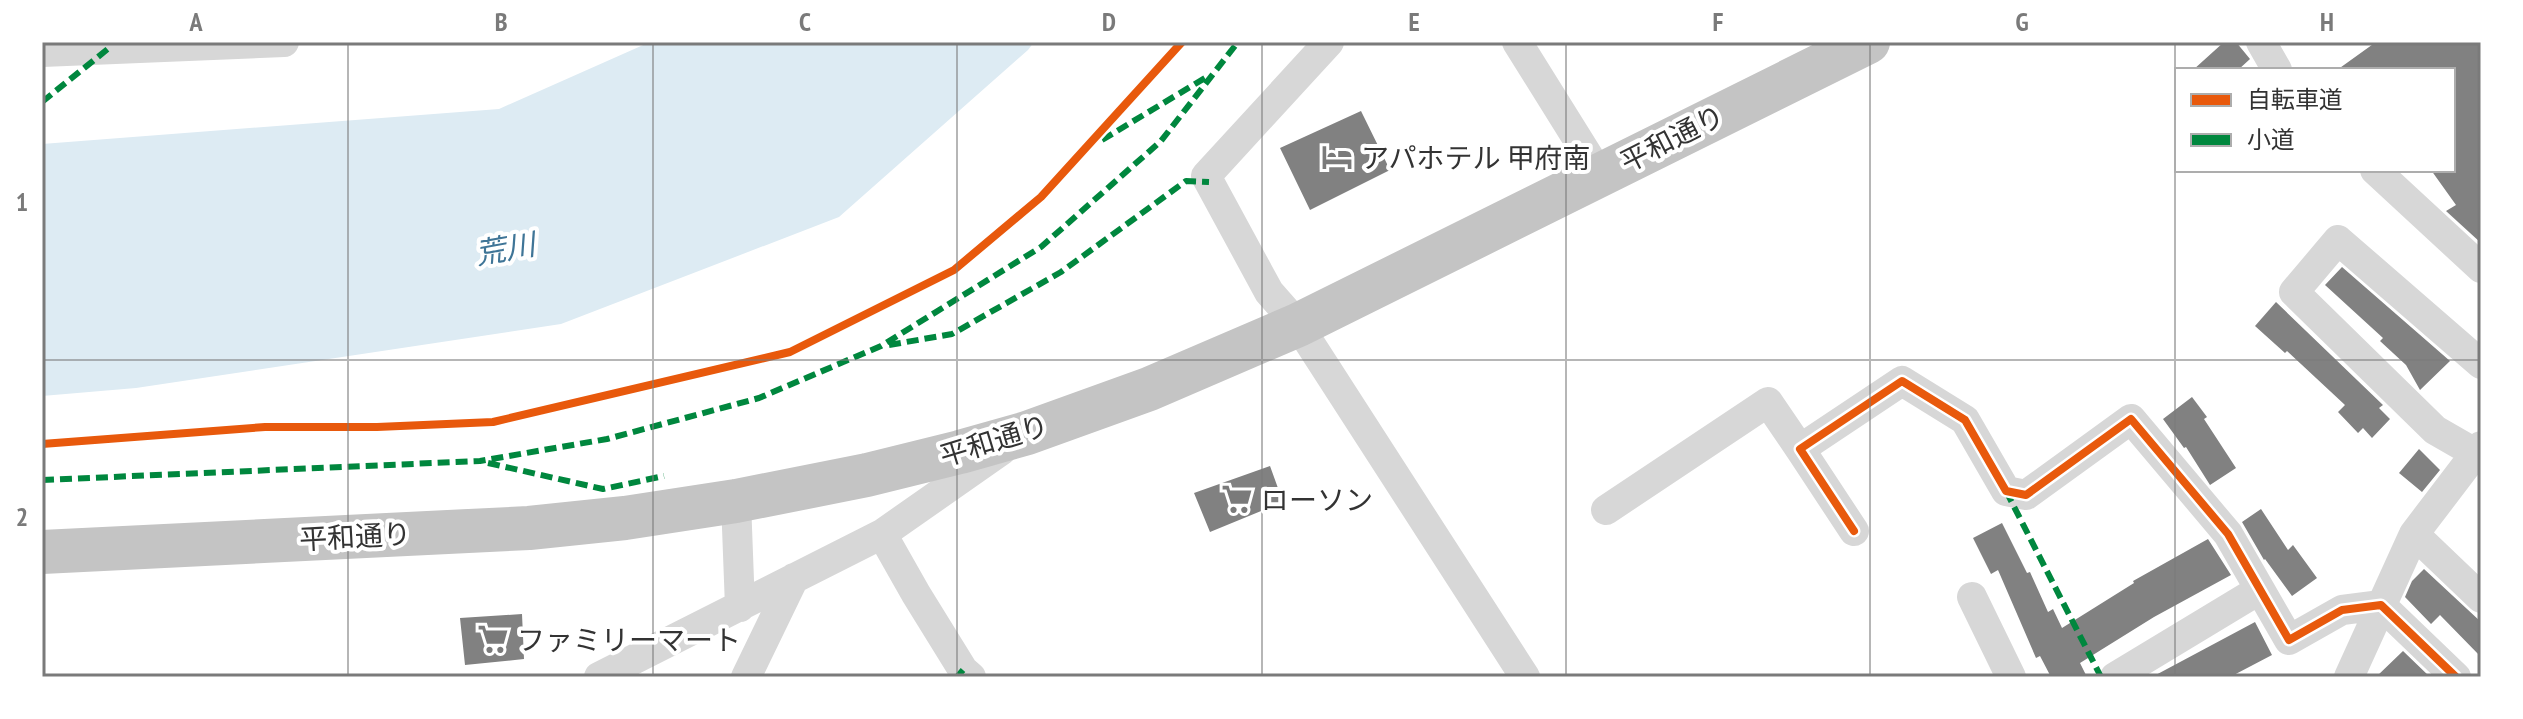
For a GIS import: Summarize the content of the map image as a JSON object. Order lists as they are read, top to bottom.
{
  "streets": {
    "highway": ["平和通り"]
  },
  "water": ["荒川"],
  "places": {
    "hotel": ["アパホテル 甲府南"],
    "supermarket": ["ローソン", "ファミリーマート"]
  },
  "legend": ["自転車道", "小道"],
  "grid": {
    "columns": [
      "A",
      "B",
      "C",
      "D",
      "E",
      "F",
      "G",
      "H"
    ],
    "rows": ["1", "2"]
  }
}
